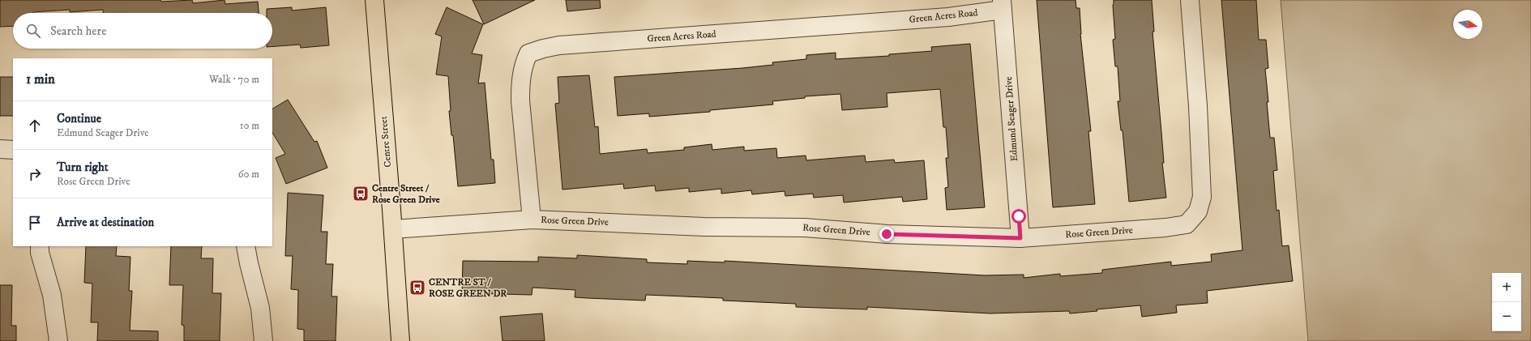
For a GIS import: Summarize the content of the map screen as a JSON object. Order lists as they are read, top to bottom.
{
  "streets": {
    "main road": ["Centre Street"],
    "street": ["Green Acres Road", "Edmund Seager Drive", "Rose Green Drive"]
  },
  "crossings": [
    ["Green Acres Road", "Edmund Seager Drive"],
    ["Green Acres Road", "Rose Green Drive"],
    ["Edmund Seager Drive", "Rose Green Drive"],
    ["Centre Street", "Rose Green Drive"]
  ],
  "places": {
    "bus stop": ["Centre Street / Rose Green Drive", "CENTRE ST / ROSE GREEN DR"]
  },
  "north": "right",
  "page": {
    "search": "Search here",
    "heading": ["1 min", "Walk · 70 m"],
    "list": [
      ["Continue", "Edmund Seager Drive", "10 m"],
      ["Turn right", "Rose Green Drive", "60 m"],
      "Arrive at destination"
    ],
    "map_buttons": ["+", "−"]
  }
}
